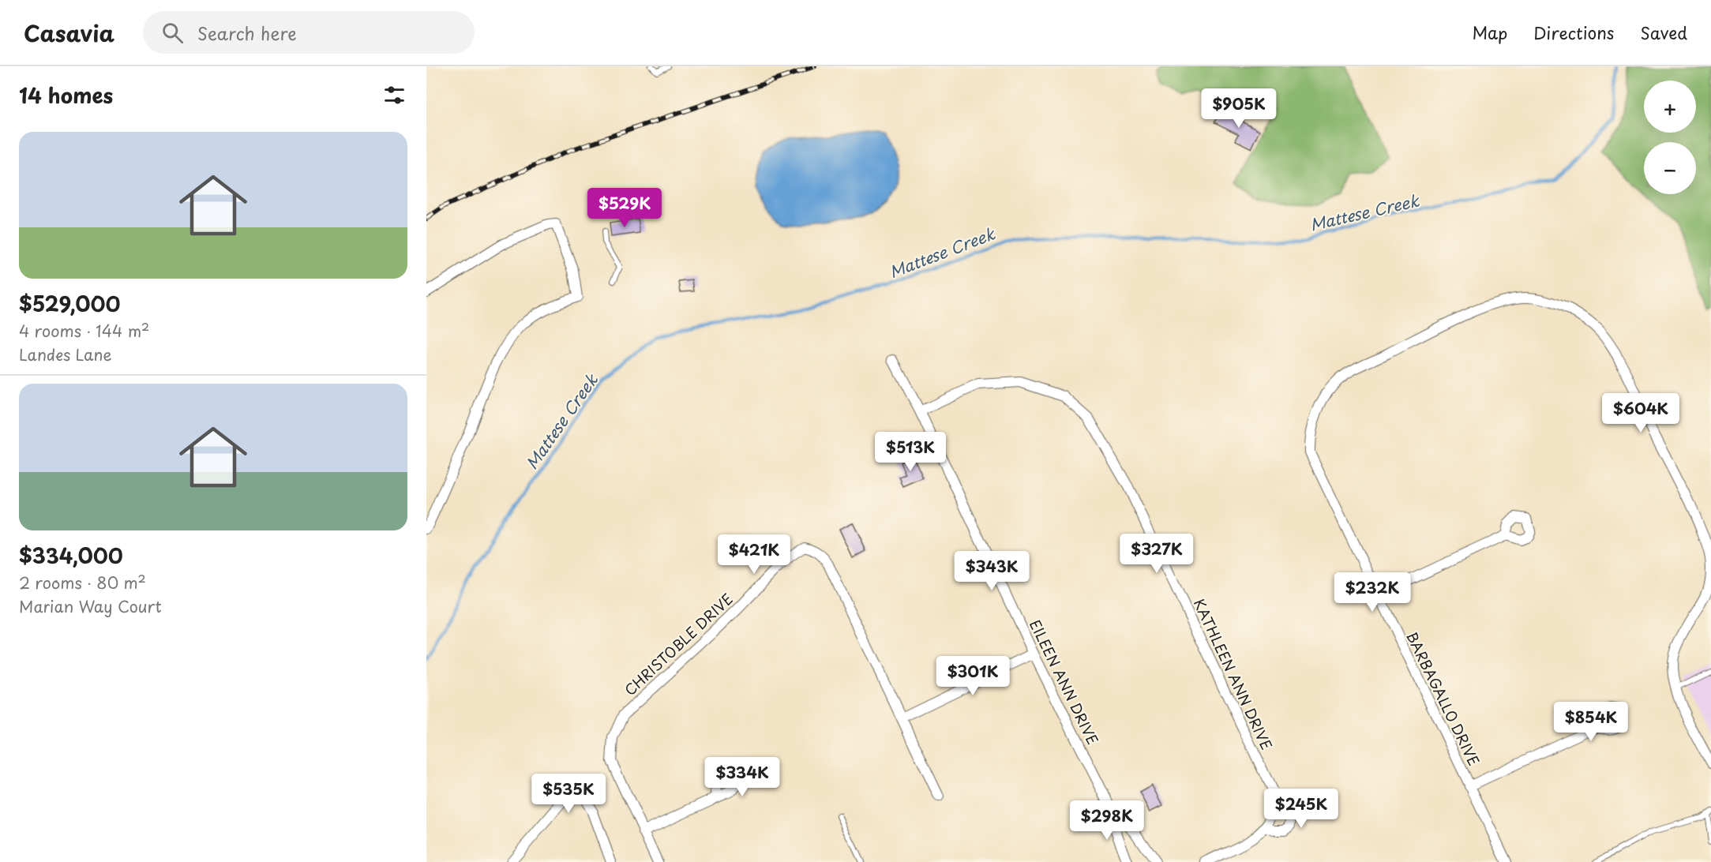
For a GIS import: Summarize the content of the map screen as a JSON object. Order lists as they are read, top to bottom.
{
  "streets": {
    "street": [
      "CHRISTOBLE DRIVE",
      "KATHLEEN ANN DRIVE",
      "EILEEN ANN DRIVE",
      "BARBAGALLO DRIVE"
    ]
  },
  "crossings": [
    ["KATHLEEN ANN DRIVE", "EILEEN ANN DRIVE"]
  ],
  "water": ["Mattese Creek"],
  "page": {
    "header": "Casavia",
    "search": "Search here",
    "nav": ["Map", "Directions", "Saved"],
    "heading": "14 homes",
    "map_buttons": ["+", "−"],
    "price": [
      "$905K",
      "$529K",
      "$604K",
      "$513K",
      "$327K",
      "$421K",
      "$343K",
      "$232K",
      "$301K",
      "$854K",
      "$334K",
      "$535K",
      "$245K",
      "$298K"
    ],
    "list": [
      {
        "name": "$529,000",
        "note": "4 rooms · 144 m² · Landes Lane"
      },
      {
        "name": "$334,000",
        "note": "2 rooms · 80 m² · Marian Way Court"
      }
    ]
  }
}
